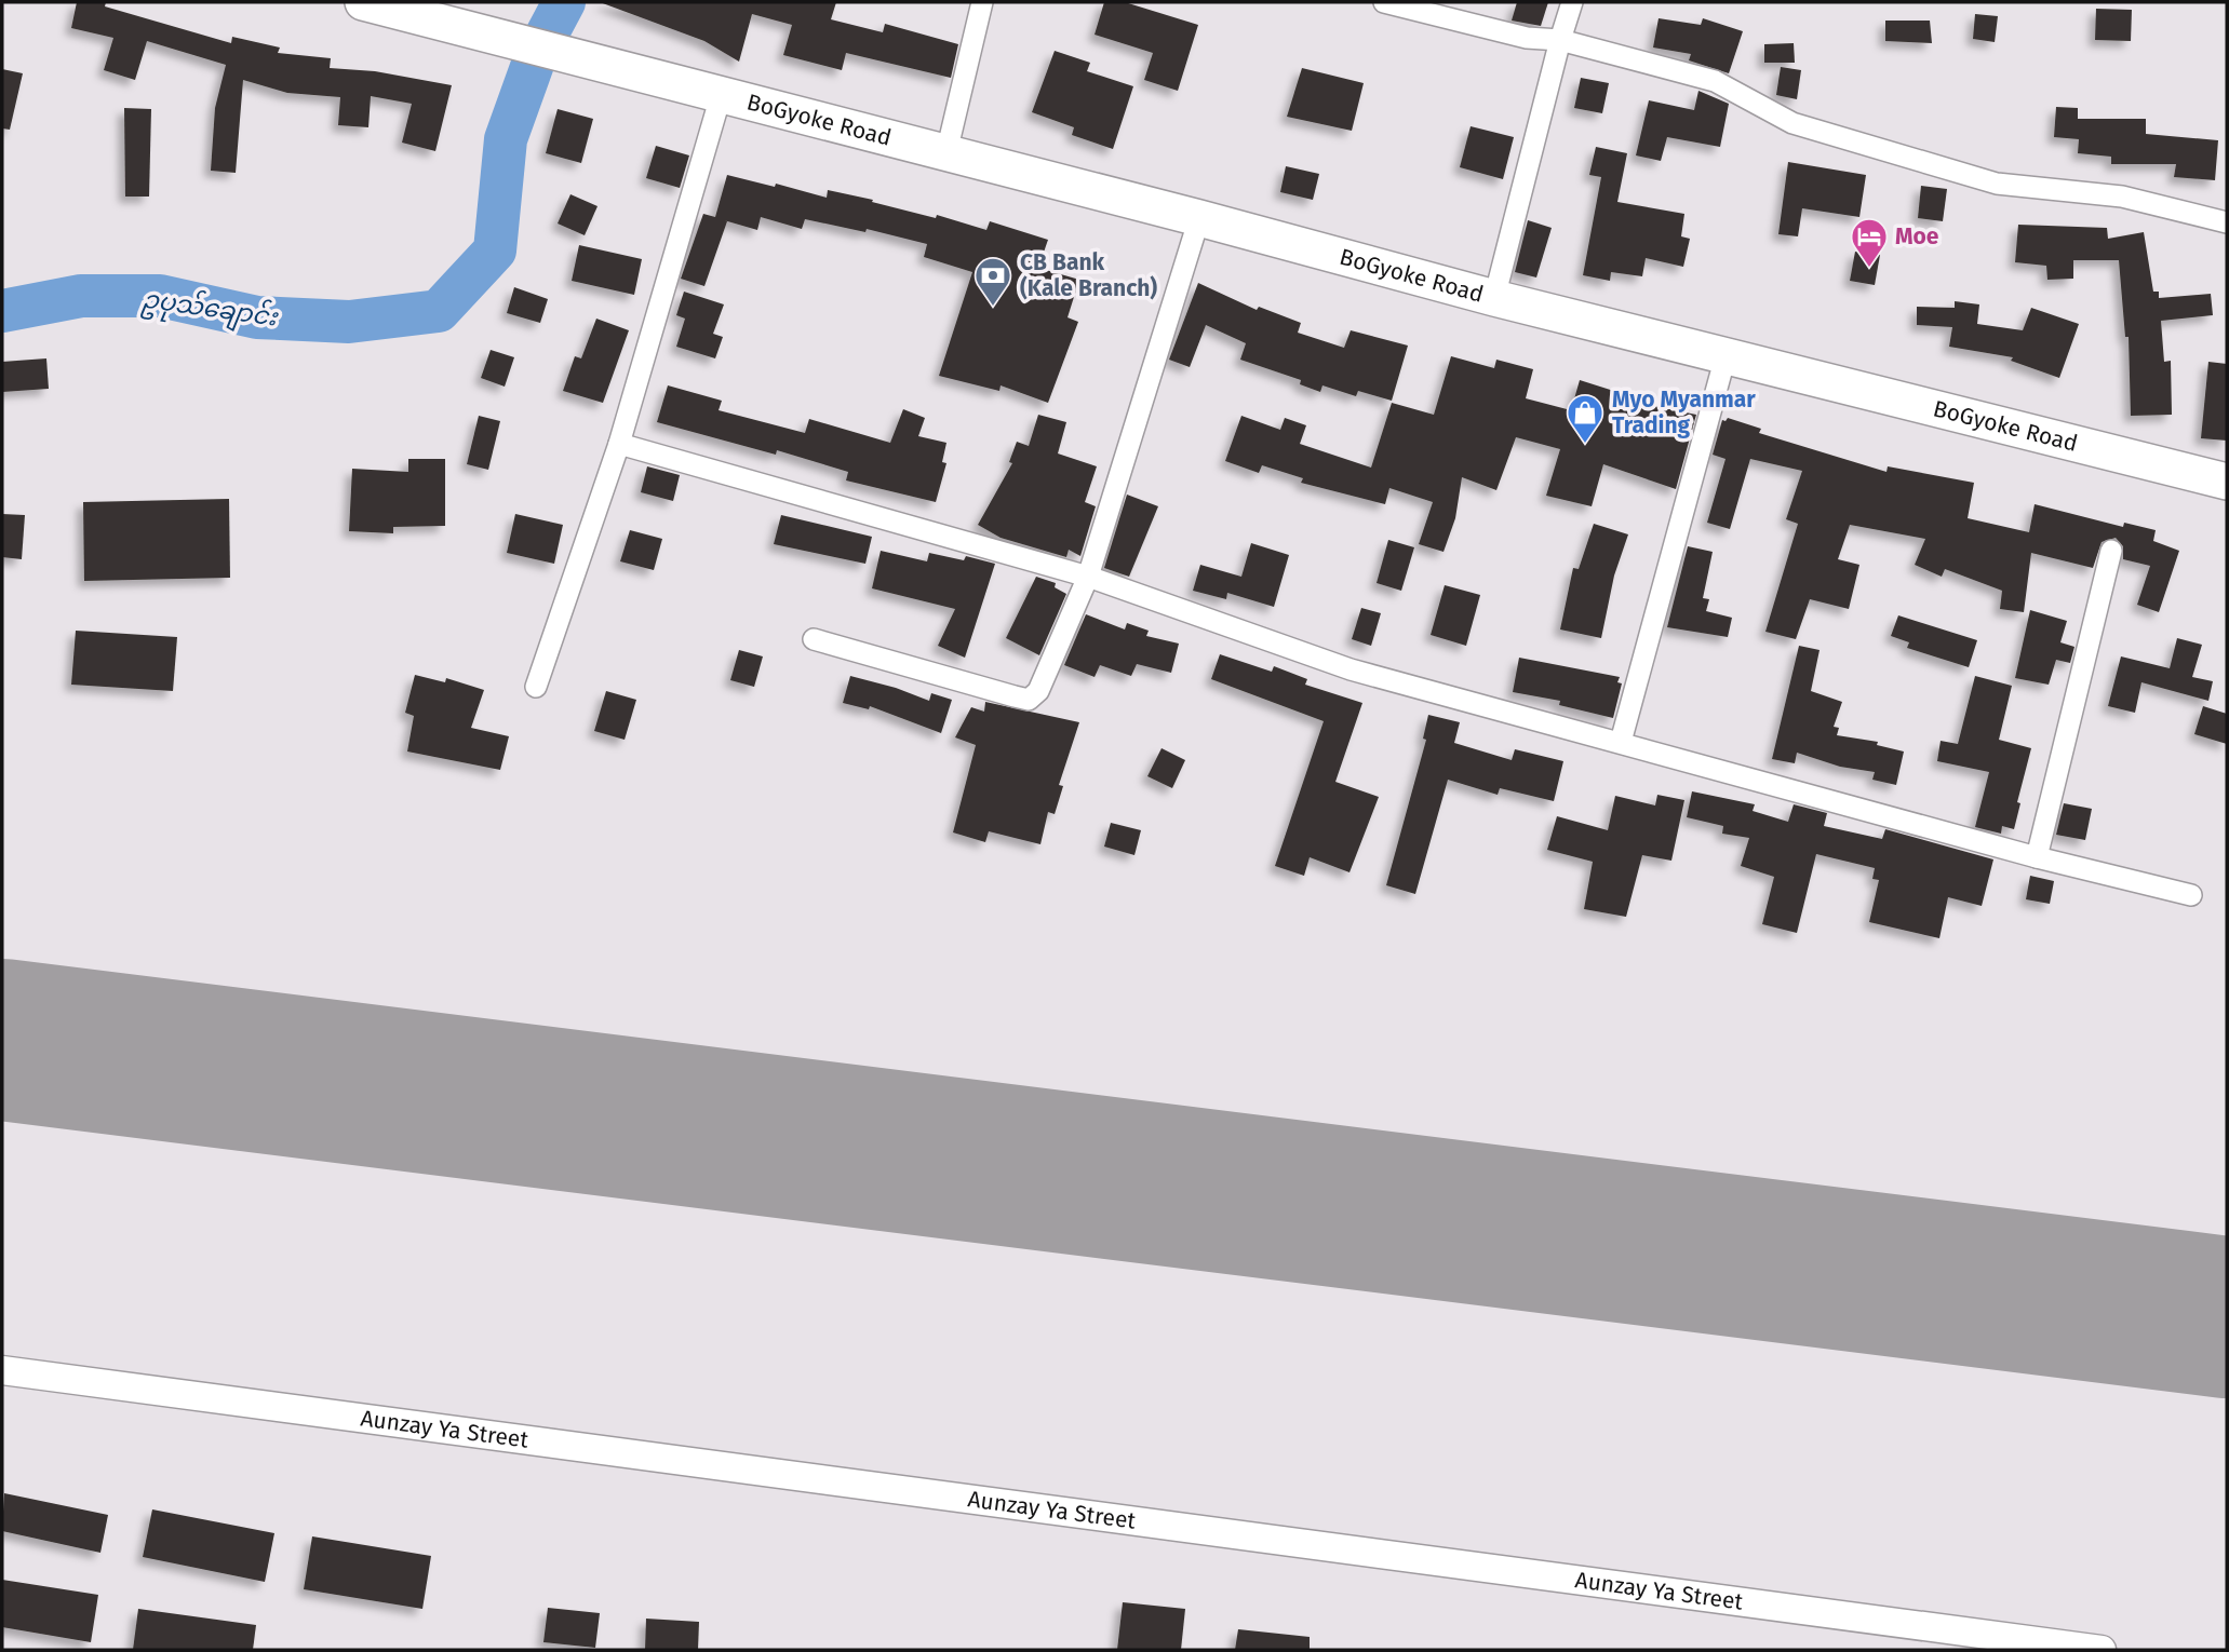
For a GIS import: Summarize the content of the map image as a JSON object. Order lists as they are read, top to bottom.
{
  "streets": {
    "highway": ["BoGyoke Road"],
    "street": ["Aunzay Ya Street"]
  },
  "water": ["ဥပုသ်ချောင်း"],
  "places": {
    "hotel": ["Moe"],
    "bank": ["CB Bank (Kale Branch)"],
    "shop": ["Myo Myanmar Trading"]
  }
}
